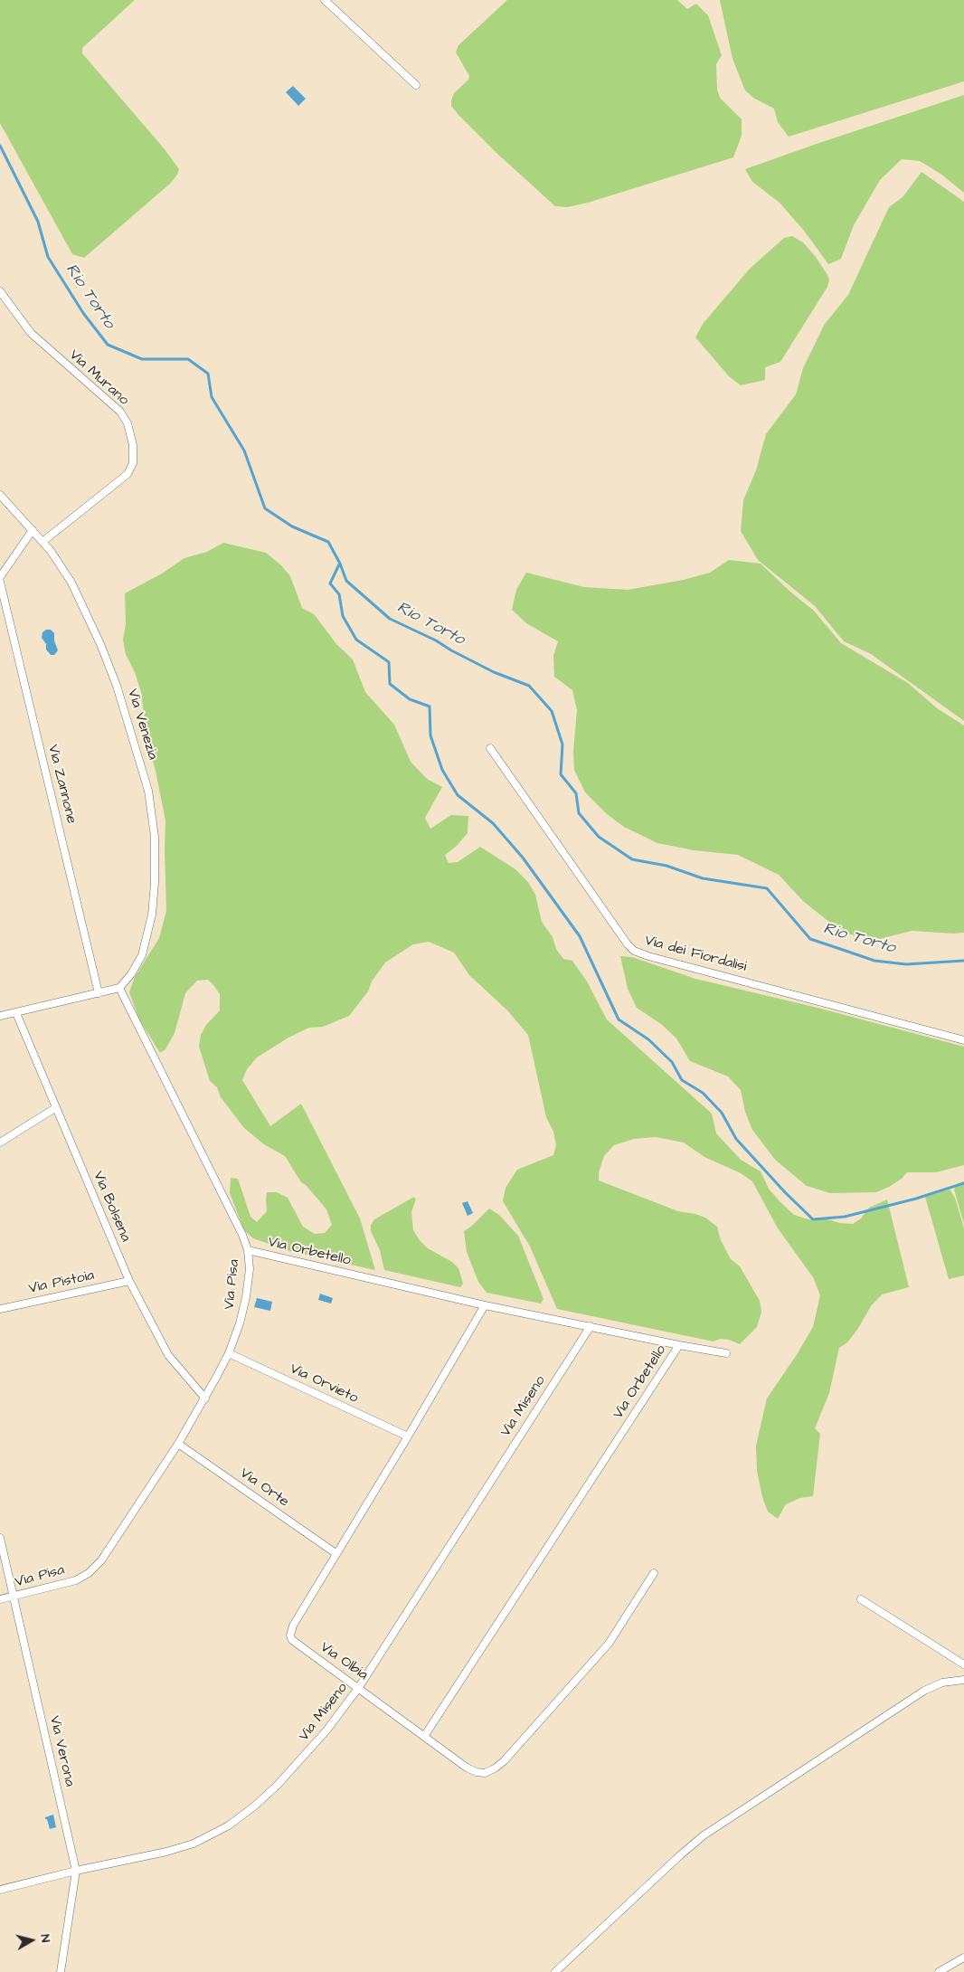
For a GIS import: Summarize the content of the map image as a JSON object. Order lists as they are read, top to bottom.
{
  "streets": {
    "street": [
      "Via Murano",
      "Via Venezia",
      "Via Zannone",
      "Via dei Fiordalisi",
      "Via Bolsena",
      "Via Orbetello",
      "Via Pistoia",
      "Via Pisa",
      "Via Orvieto",
      "Via Miseno",
      "Via Orte",
      "Via Olbia",
      "Via Verona"
    ]
  },
  "crossings": [
    ["Via Murano", "Via Venezia"],
    ["Via Venezia", "Via Pisa"],
    ["Via Bolsena", "Via Pistoia"],
    ["Via Bolsena", "Via Pisa"],
    ["Via Orbetello", "Via Pisa"],
    ["Via Orbetello", "Via Miseno"],
    ["Via Orbetello", "Via Olbia"],
    ["Via Pisa", "Via Orvieto"],
    ["Via Pisa", "Via Orte"],
    ["Via Pisa", "Via Verona"],
    ["Via Orvieto", "Via Olbia"],
    ["Via Miseno", "Via Olbia"],
    ["Via Miseno", "Via Verona"],
    ["Via Orte", "Via Olbia"]
  ],
  "water": ["Rio Torto"],
  "north": "right"
}
